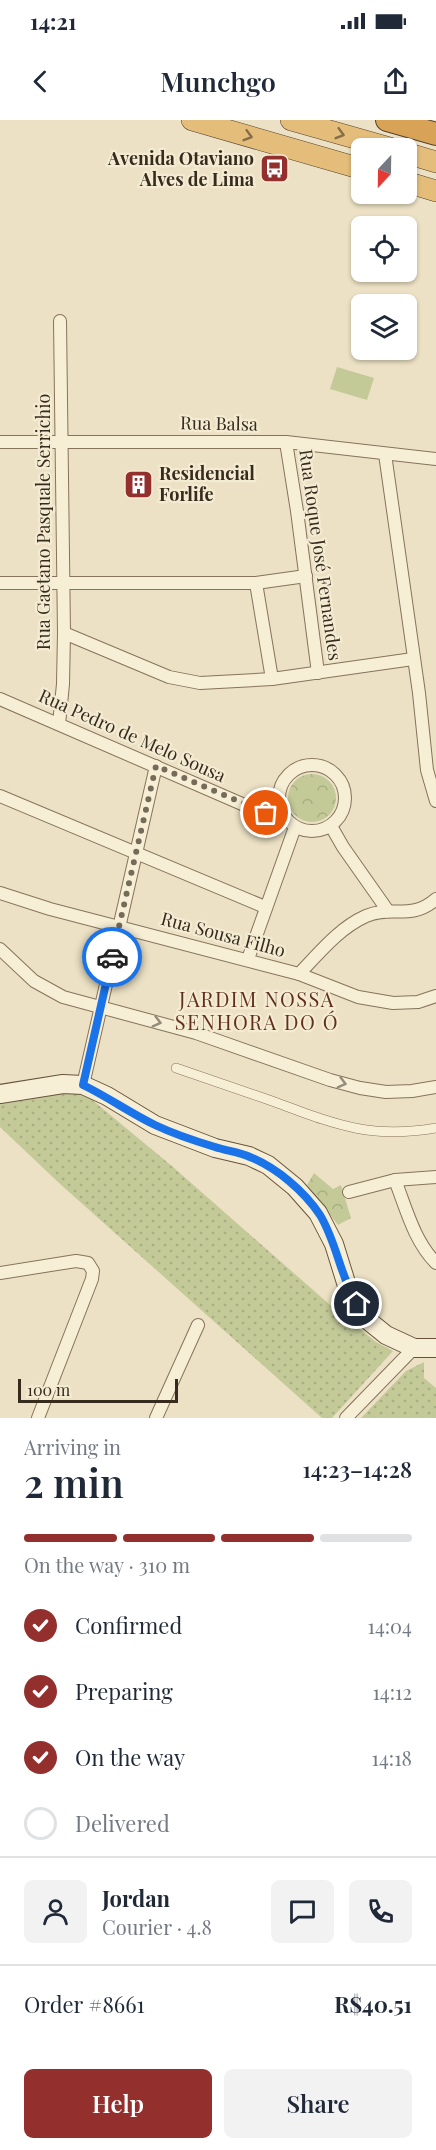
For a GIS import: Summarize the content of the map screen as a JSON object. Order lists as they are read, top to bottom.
{
  "streets": {
    "street": [
      "Rua Balsa",
      "Rua Gaetano Pasquale Serrichio",
      "Rua Roque José Fernandes",
      "Rua Pedro de Melo Sousa",
      "Rua Sousa Filho"
    ]
  },
  "crossings": [
    ["Rua Balsa", "Rua Gaetano Pasquale Serrichio"],
    ["Rua Balsa", "Rua Roque José Fernandes"],
    ["Rua Gaetano Pasquale Serrichio", "Rua Pedro de Melo Sousa"]
  ],
  "districts": ["JARDIM NOSSA SENHORA DO Ó"],
  "places": {
    "bus stop": ["Avenida Otaviano Alves de Lima"],
    "building": ["Residencial Forlife"]
  },
  "scale_bar": "100 m",
  "north": "bottom",
  "page": {
    "status": "14:21",
    "header": "Munchgo",
    "scale": "100 m",
    "heading": ["2 min", "Arriving in", "14:23–14:28"],
    "panel": [
      "Jordan",
      "Courier · 4.8",
      "Order #8661",
      "R$40.51"
    ],
    "bar": "On the way · 310 m",
    "list": [
      ["Confirmed", "14:04"],
      ["Preparing", "14:12"],
      ["On the way", "14:18"],
      "Delivered"
    ],
    "buttons": ["Help", "Share"]
  }
}
